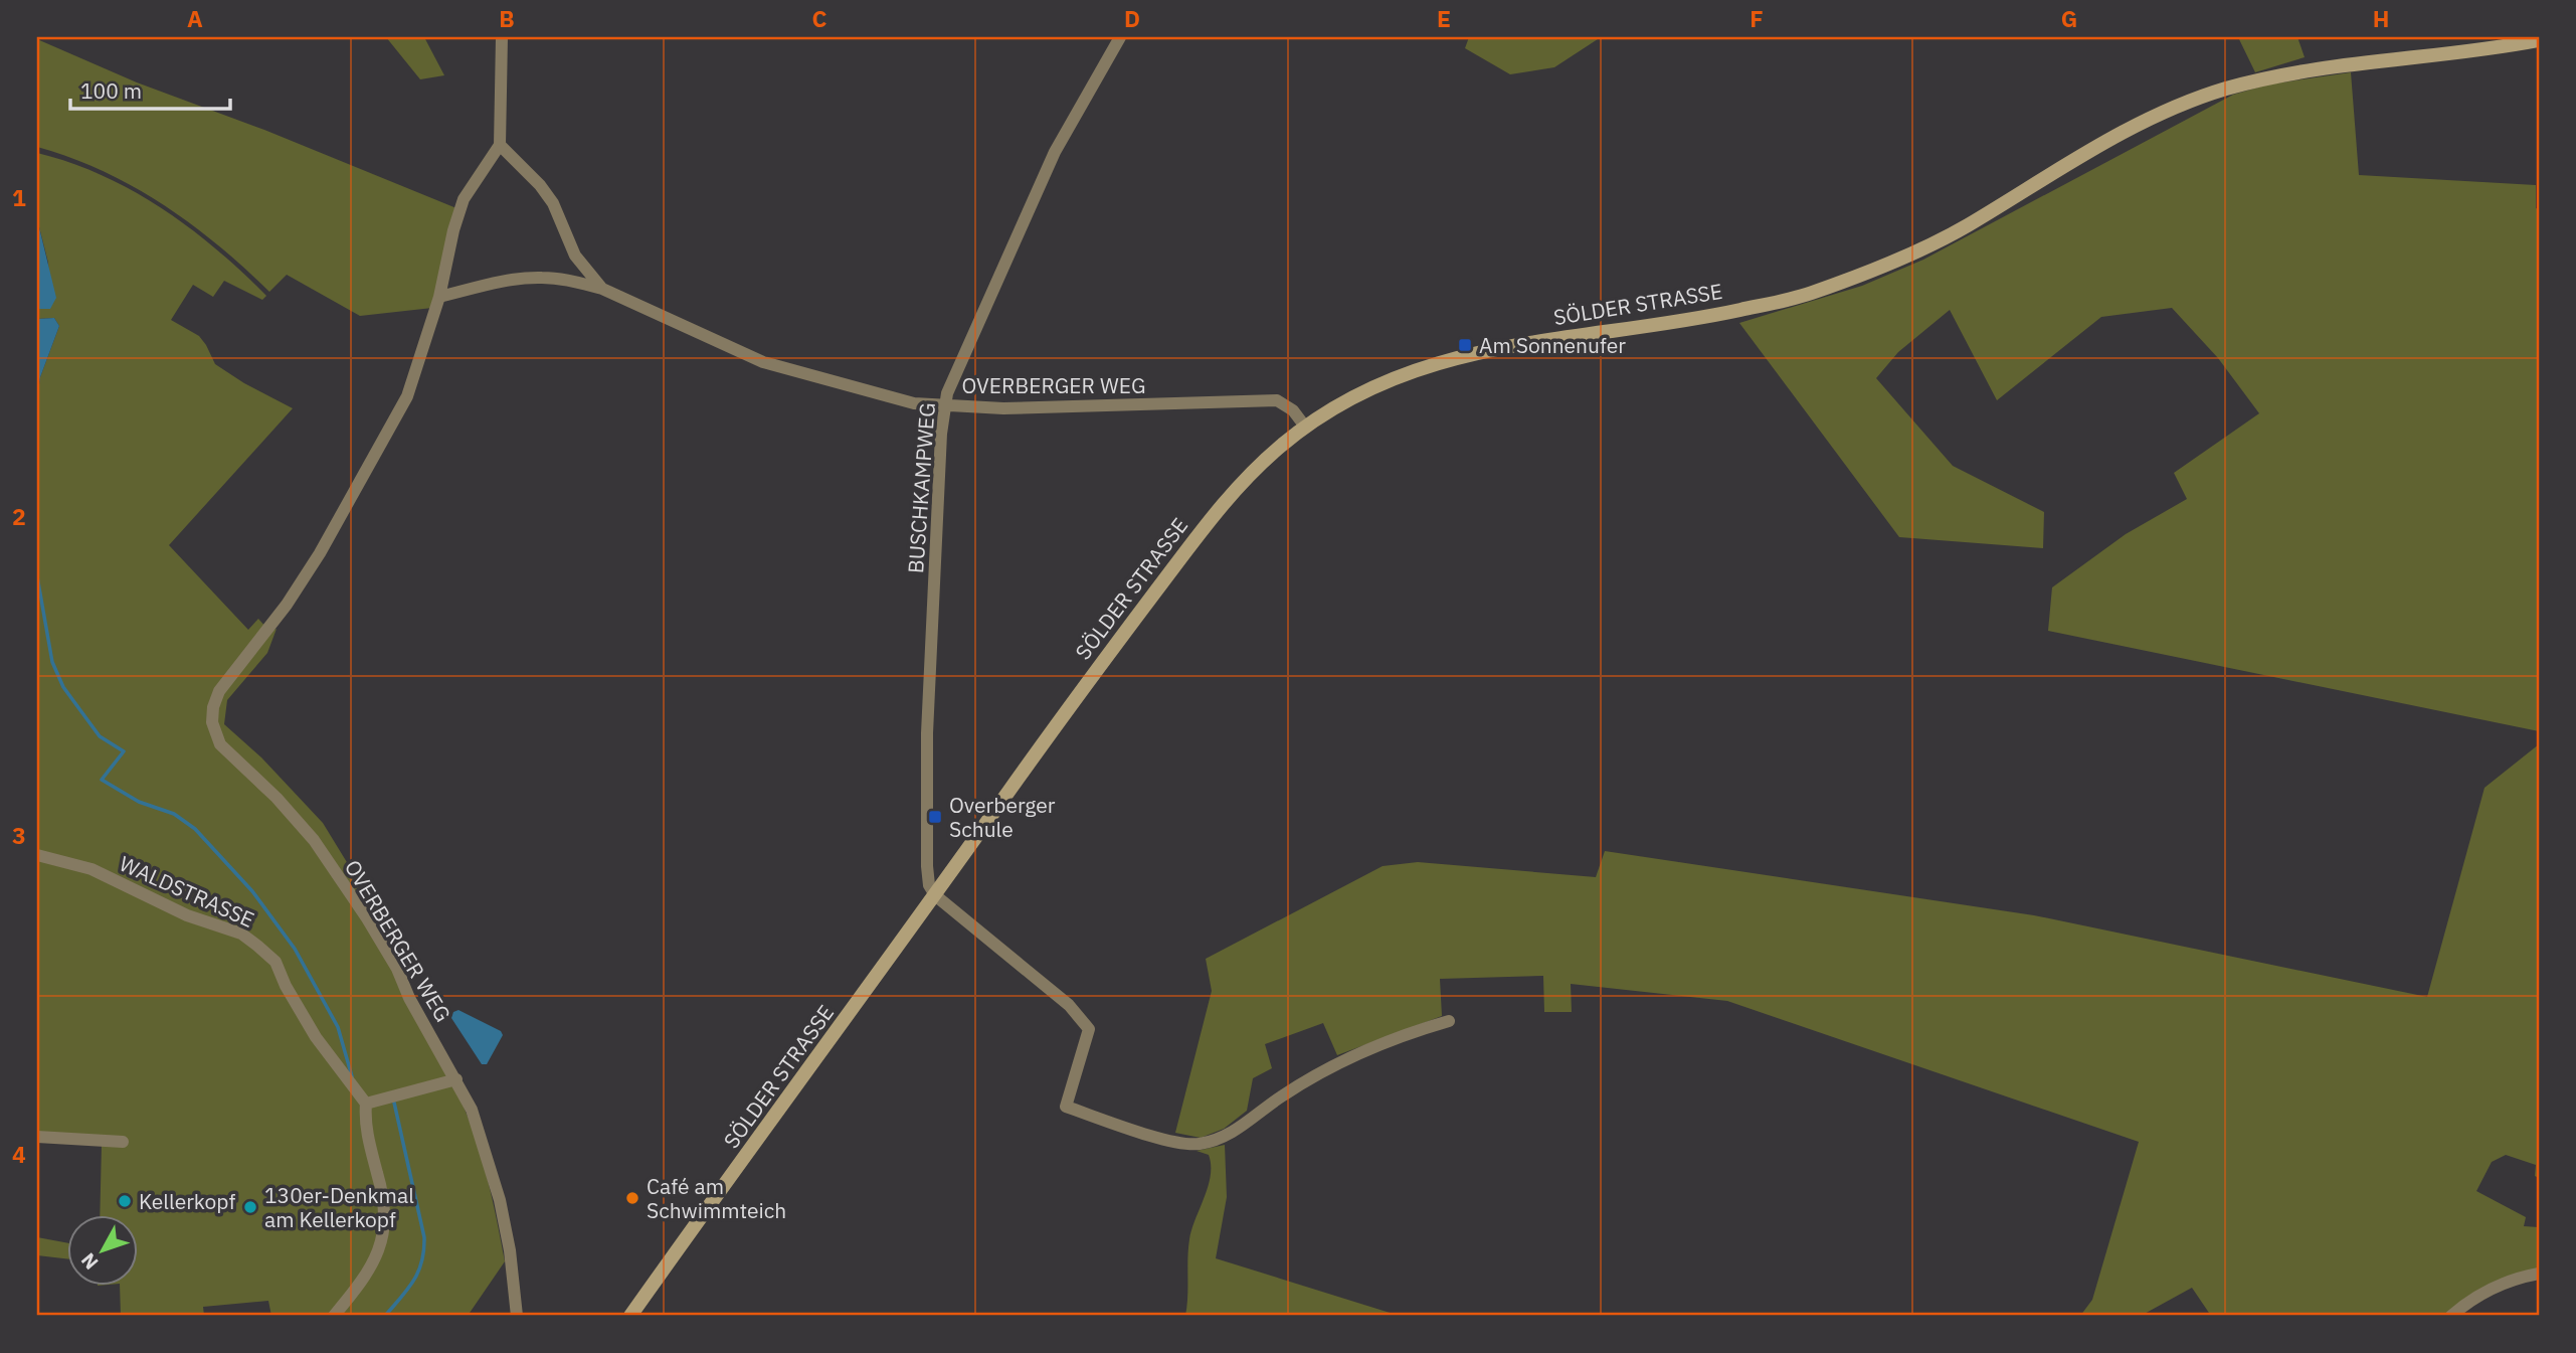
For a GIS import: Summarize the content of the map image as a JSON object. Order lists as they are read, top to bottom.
{
  "streets": {
    "main road": ["SÖLDER STRASSE"],
    "street": ["OVERBERGER WEG", "BUSCHKAMPWEG", "WALDSTRASSE"]
  },
  "crossings": [
    ["SÖLDER STRASSE", "OVERBERGER WEG"],
    ["SÖLDER STRASSE", "BUSCHKAMPWEG"],
    ["OVERBERGER WEG", "BUSCHKAMPWEG"]
  ],
  "places": {
    "transit": ["Am Sonnenufer", "Overberger Schule"],
    "other": ["Café am Schwimmteich", "Kellerkopf", "130er-Denkmal am Kellerkopf"]
  },
  "scale_bar": "100 m",
  "north": "bottom left",
  "grid": {
    "columns": [
      "A",
      "B",
      "C",
      "D",
      "E",
      "F",
      "G",
      "H"
    ],
    "rows": [
      "1",
      "2",
      "3",
      "4"
    ]
  }
}
